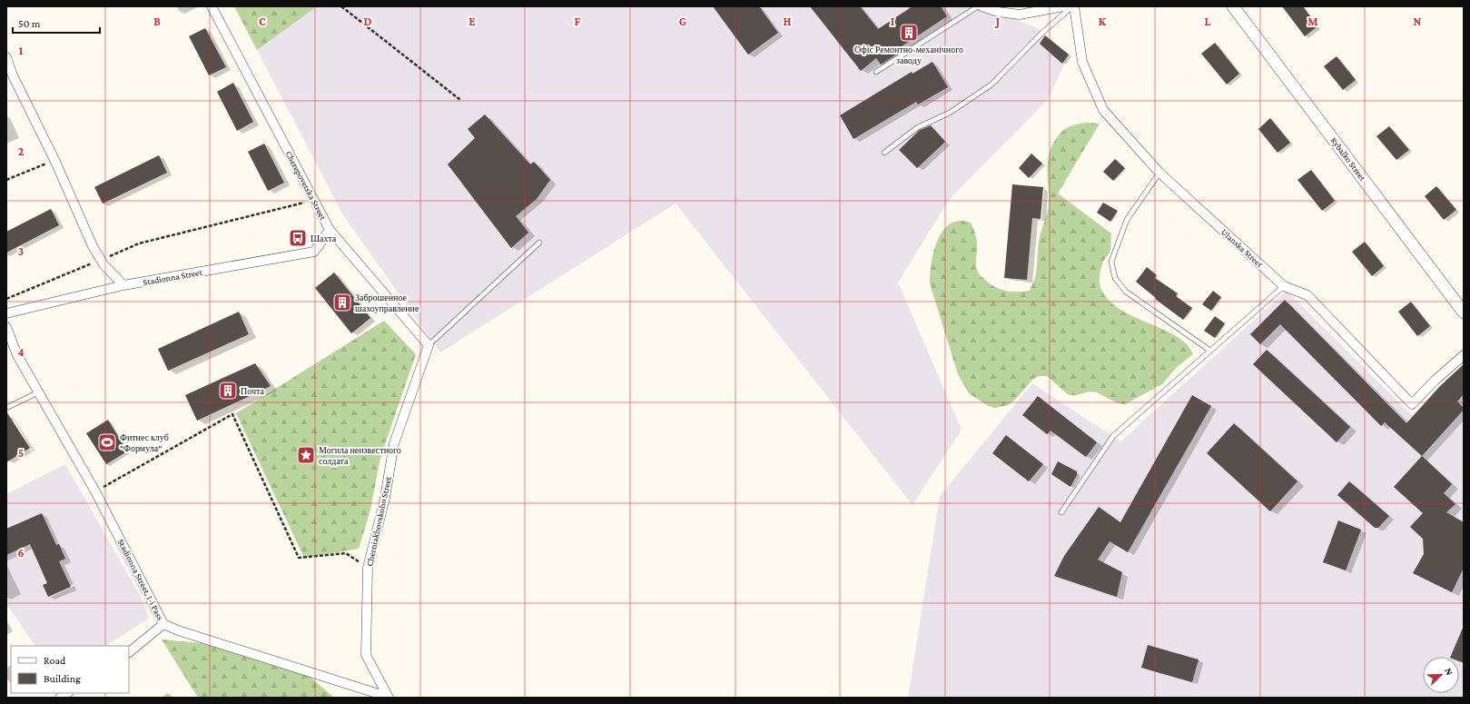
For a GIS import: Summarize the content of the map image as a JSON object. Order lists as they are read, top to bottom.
{
  "streets": {
    "street": [
      "Rybalko Street",
      "Cherepovetska Street",
      "Ulanska Street",
      "Stadionna Street",
      "Cherniakhovskoho Street",
      "Stadionna Street, 1-i Pass"
    ]
  },
  "crossings": [
    ["Cherepovetska Street", "Stadionna Street"],
    ["Cherepovetska Street", "Cherniakhovskoho Street"],
    ["Cherniakhovskoho Street", "Stadionna Street, 1-i Pass"]
  ],
  "places": {
    "building": ["Офіс Ремонтно-механічного заводу", "Заброшенное шахоуправление", "Почта"],
    "bus stop": ["Шахта"],
    "sports": ["Фитнес клуб \"Формула\""],
    "place": ["Могила неизвестного солдата"]
  },
  "legend": ["Road", "Building"],
  "scale_bar": "50 m",
  "north": "top right",
  "grid": {
    "columns": [
      "B",
      "C",
      "D",
      "E",
      "F",
      "G",
      "H",
      "I",
      "J",
      "K",
      "L",
      "M",
      "N"
    ],
    "rows": [
      "1",
      "2",
      "3",
      "4",
      "5",
      "6"
    ]
  }
}
